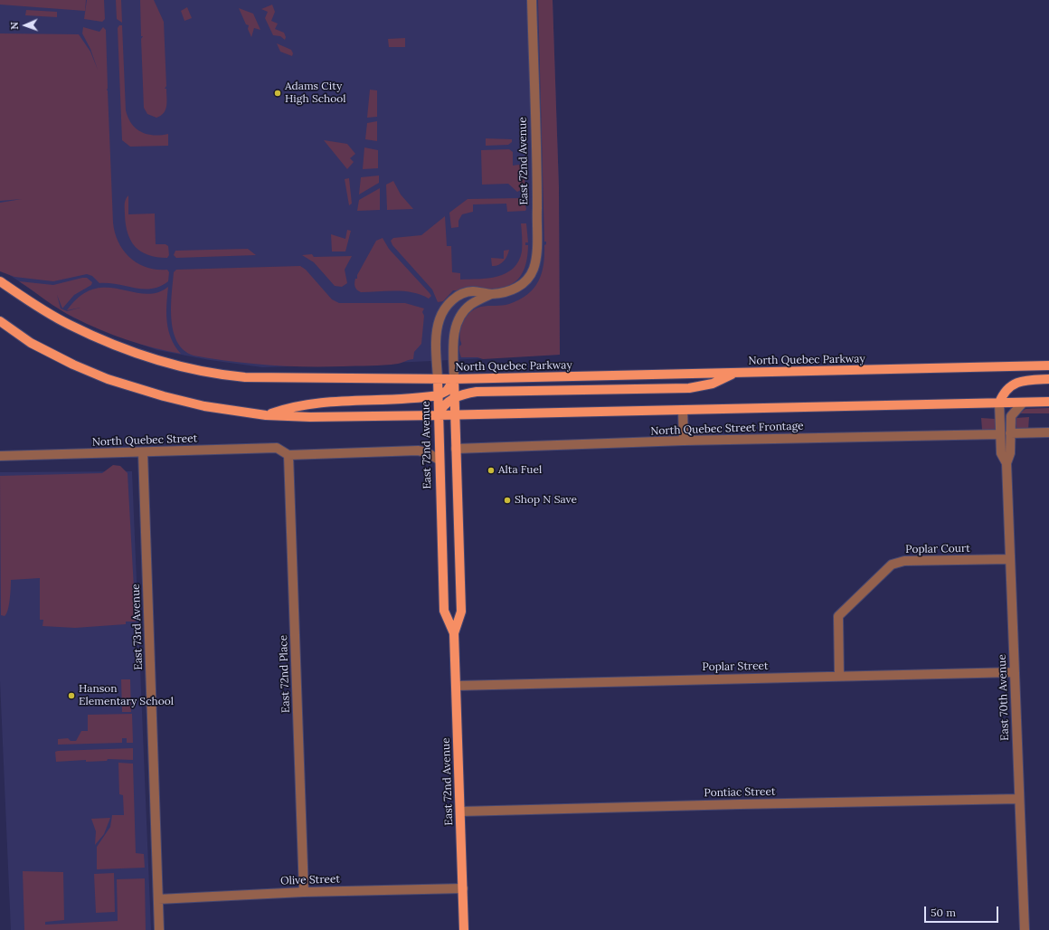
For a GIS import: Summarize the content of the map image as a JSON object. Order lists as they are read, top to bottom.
{
  "streets": {
    "main road": ["East 72nd Avenue", "North Quebec Parkway"],
    "street": [
      "North Quebec Street Frontage",
      "North Quebec Street",
      "Poplar Court",
      "East 73rd Avenue",
      "Poplar Street",
      "East 72nd Place",
      "East 70th Avenue",
      "Pontiac Street",
      "Olive Street"
    ]
  },
  "crossings": [
    ["East 72nd Avenue", "North Quebec Parkway"],
    ["East 72nd Avenue", "North Quebec Street Frontage"],
    ["East 72nd Avenue", "Poplar Street"],
    ["East 72nd Avenue", "Pontiac Street"],
    ["East 72nd Avenue", "Olive Street"],
    ["North Quebec Street Frontage", "East 70th Avenue"],
    ["North Quebec Street", "East 73rd Avenue"],
    ["North Quebec Street", "East 72nd Place"],
    ["Poplar Court", "Poplar Street"],
    ["Poplar Court", "East 70th Avenue"],
    ["East 73rd Avenue", "Olive Street"],
    ["Poplar Street", "East 70th Avenue"],
    ["East 72nd Place", "Olive Street"],
    ["East 70th Avenue", "Pontiac Street"]
  ],
  "places": [
    "Adams City High School",
    "Alta Fuel",
    "Shop N Save",
    "Hanson Elementary School"
  ],
  "scale_bar": "50 m",
  "north": "left"
}
